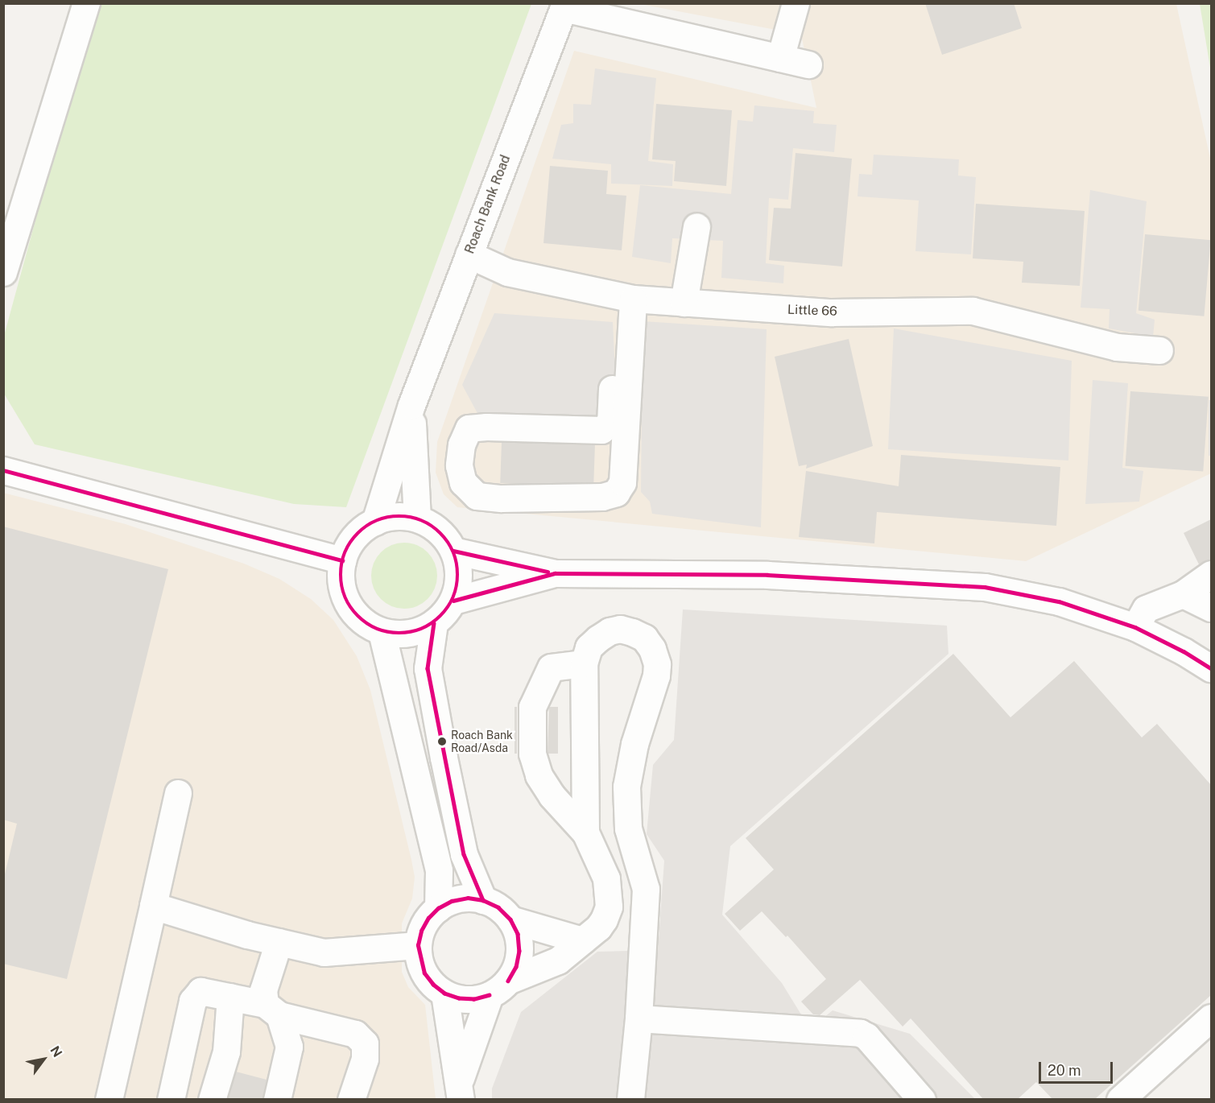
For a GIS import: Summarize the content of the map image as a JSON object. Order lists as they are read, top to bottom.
{
  "streets": {
    "street": ["Roach Bank Road", "Little 66"]
  },
  "crossings": [
    ["Roach Bank Road", "Little 66"]
  ],
  "places": ["Roach Bank Road/Asda"],
  "scale_bar": "20 m",
  "north": "top right"
}
